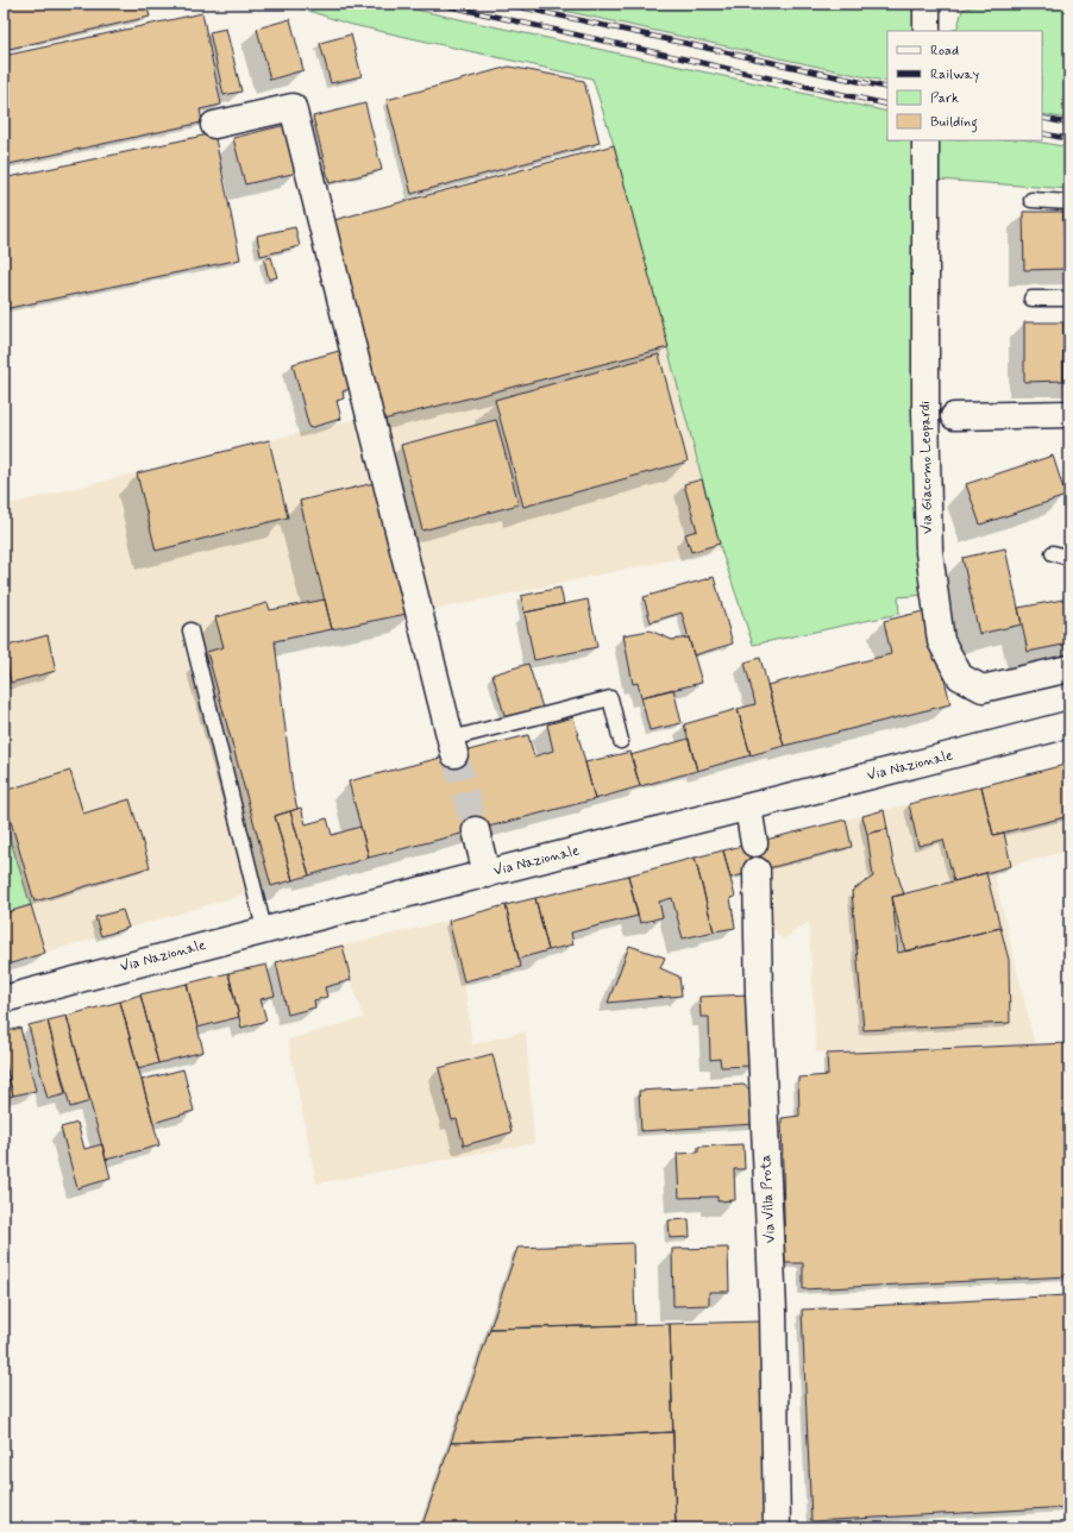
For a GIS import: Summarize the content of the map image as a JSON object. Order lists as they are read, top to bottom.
{
  "streets": {
    "street": ["Via Giacomo Leopardi", "Via Nazionale", "Via Villa Prota"]
  },
  "legend": [
    "Road",
    "Railway",
    "Park",
    "Building"
  ]
}
